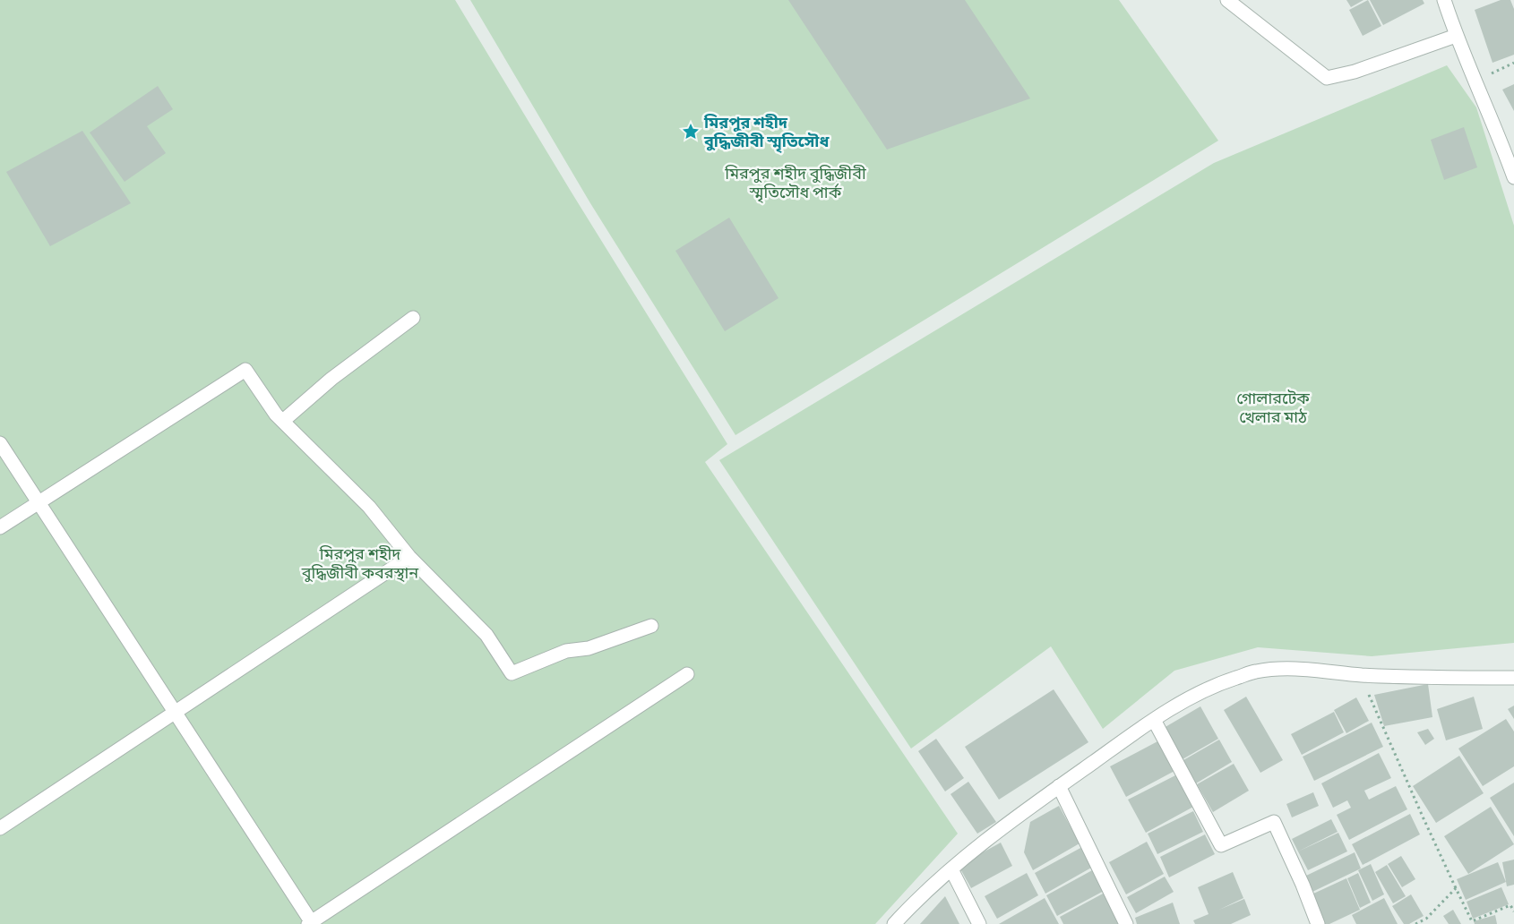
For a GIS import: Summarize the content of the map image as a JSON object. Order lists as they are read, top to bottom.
{
  "parks": ["মিরপুর শহীদ বুদ্ধিজীবী স্মৃতিসৌধ পার্ক", "গোলারটেক খেলার মাঠ", "মিরপুর শহীদ বুদ্ধিজীবী কবরস্থান"],
  "places": {
    "place": ["মিরপুর শহীদ বুদ্ধিজীবী স্মৃতিসৌধ"]
  }
}
